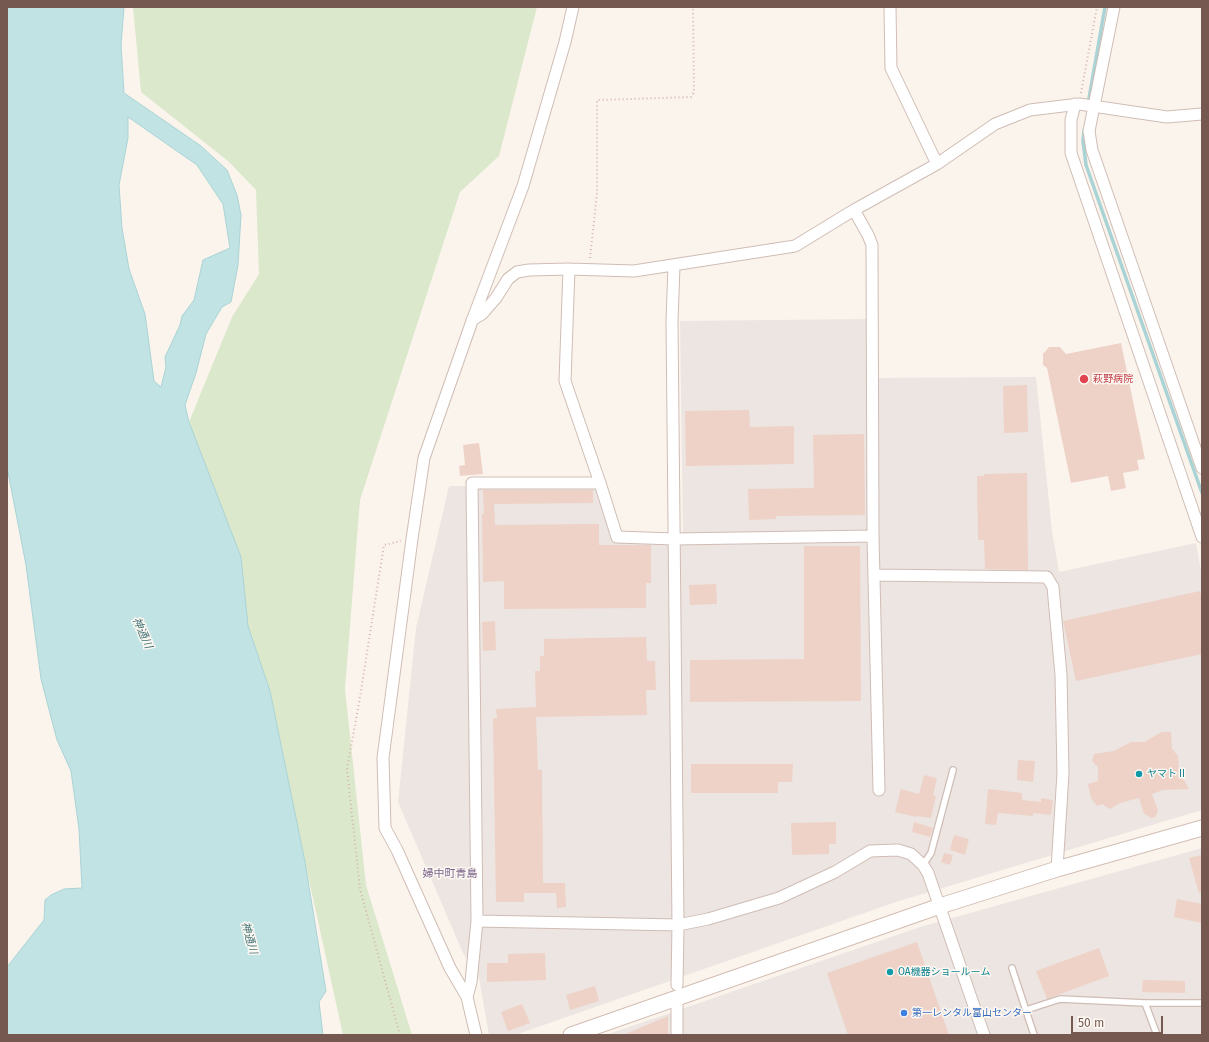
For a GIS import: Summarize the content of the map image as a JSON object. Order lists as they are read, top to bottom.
{
  "districts": ["婦中町青島"],
  "water": ["神通川"],
  "places": [
    "萩野病院",
    "ヤマトⅡ",
    "OA機器ショールーム",
    "第一レンタル富山センター"
  ],
  "scale_bar": "50 m"
}
